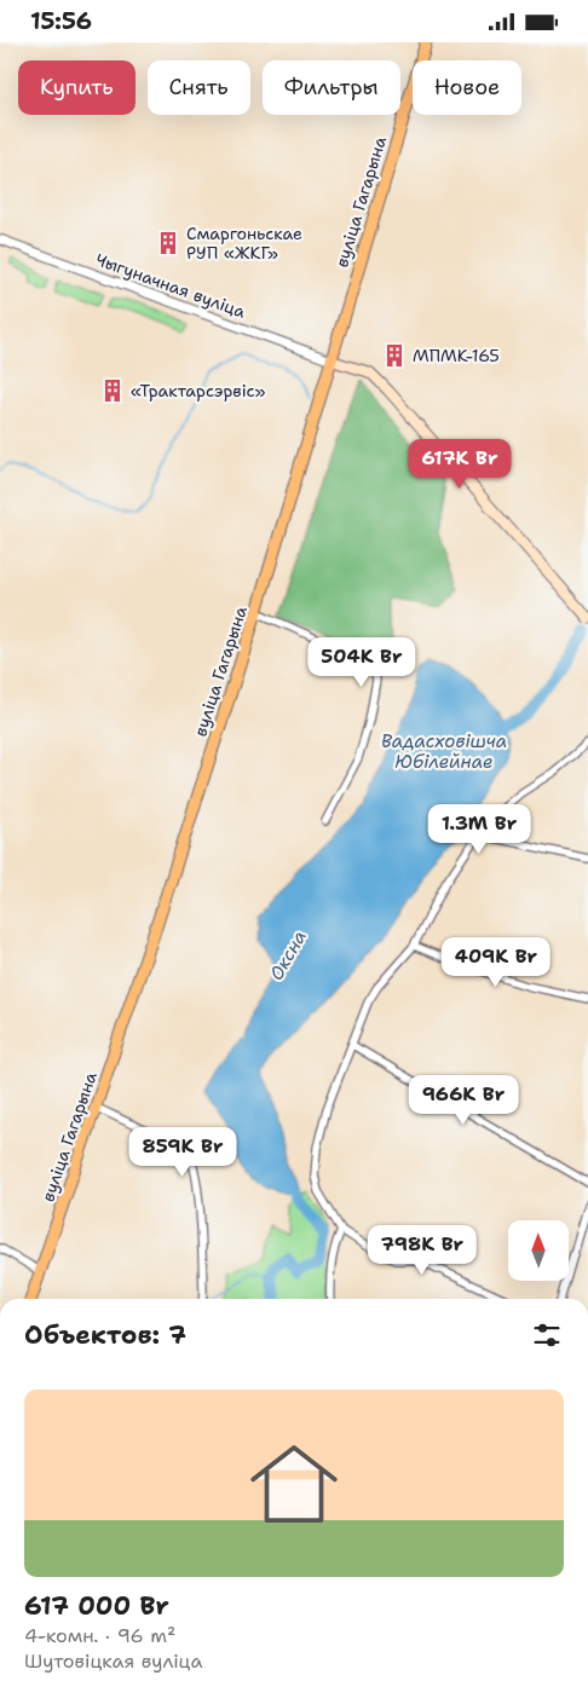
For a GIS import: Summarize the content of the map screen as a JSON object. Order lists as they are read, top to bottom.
{
  "streets": {
    "main road": ["вуліца Гагарына"],
    "street": ["Чыгуначная вуліца"]
  },
  "crossings": [
    ["вуліца Гагарына", "Чыгуначная вуліца"]
  ],
  "water": ["Вадасховішча Юбілейнае", "Оксна"],
  "places": {
    "building": ["Смаргоньскае РУП «ЖКГ»", "МПМК-165", "«Трактарсэрвіс»"]
  },
  "north": "top",
  "page": {
    "status": "15:56",
    "chip": [
      "Купить",
      "Снять",
      "Фильтры",
      "Новое"
    ],
    "price": [
      "617K Br",
      "504K Br",
      "1.3M Br",
      "409K Br",
      "966K Br",
      "859K Br",
      "798K Br"
    ],
    "heading": "Объектов: 7",
    "list": [
      {
        "name": "617 000 Br",
        "note": "4-комн. · 96 m² · Шутовіцкая вуліца"
      }
    ]
  }
}
